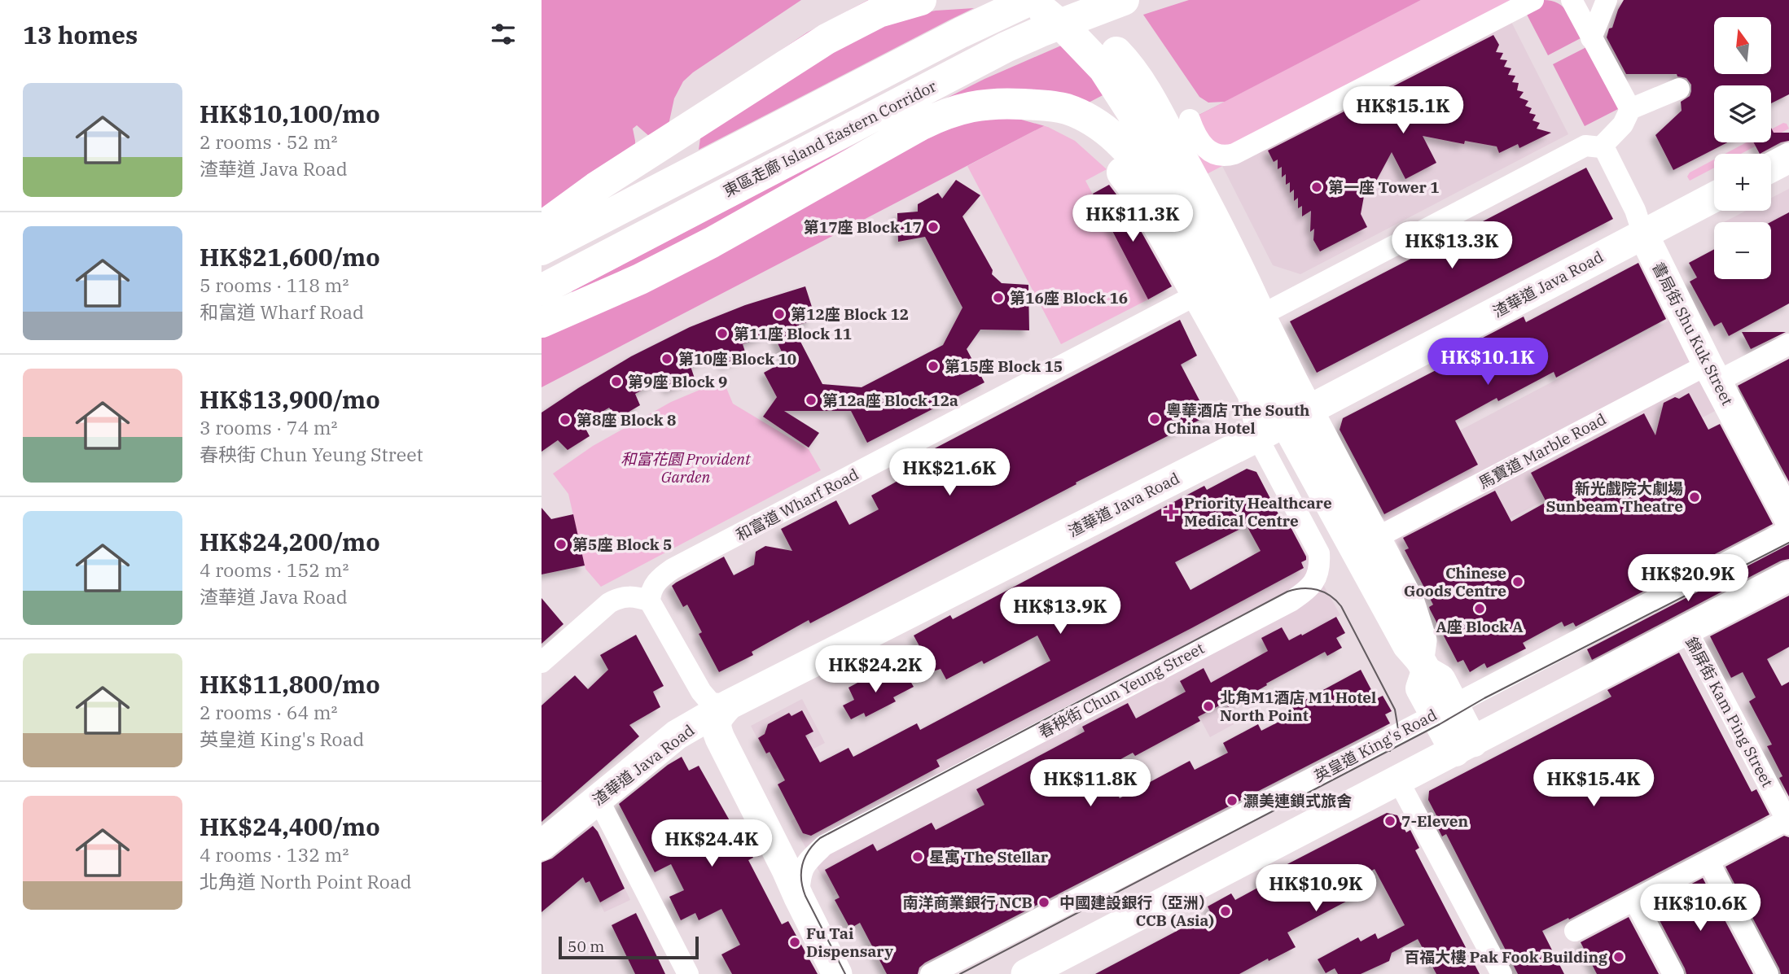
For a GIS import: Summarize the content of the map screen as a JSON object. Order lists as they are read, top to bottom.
{
  "streets": {
    "highway": ["東區走廊 Island Eastern Corridor"],
    "main road": ["渣華道 Java Road", "書局街 Shu Kuk Street"],
    "street": [
      "馬寶道 Marble Road",
      "和富道 Wharf Road",
      "春秧街 Chun Yeung Street",
      "錦屏街 Kam Ping Street",
      "英皇道 King's Road"
    ]
  },
  "crossings": [
    ["渣華道 Java Road", "書局街 Shu Kuk Street"],
    ["渣華道 Java Road", "春秧街 Chun Yeung Street"],
    ["書局街 Shu Kuk Street", "馬寶道 Marble Road"]
  ],
  "parks": ["和富花園 Provident Garden"],
  "places": {
    "other": [
      "第一座 Tower 1",
      "第17座 Block 17",
      "第16座 Block 16",
      "第12座 Block 12",
      "第11座 Block 11",
      "第10座 Block 10",
      "第15座 Block 15",
      "第9座 Block 9",
      "第12a座 Block 12a",
      "粵華酒店 The South China Hotel",
      "第8座 Block 8",
      "新光戲院大劇場 Sunbeam Theatre",
      "第5座 Block 5",
      "Chinese Goods Centre",
      "A座 Block A",
      "北角M1酒店 M1 Hotel North Point",
      "灝美連鎖式旅舍",
      "7-Eleven",
      "星寓 The Stellar",
      "南洋商業銀行 NCB",
      "中國建設銀行（亞洲） CCB (Asia)",
      "Fu Tai Dispensary",
      "百福大樓 Pak Fook Building"
    ],
    "health": ["Priority Healthcare Medical Centre"]
  },
  "scale_bar": "50 m",
  "north": "top",
  "page": {
    "heading": "13 homes",
    "map_buttons": ["+", "−"],
    "list": [
      {
        "name": "HK$10,100/mo",
        "note": "2 rooms · 52 m² · 渣華道 Java Road"
      },
      {
        "name": "HK$21,600/mo",
        "note": "5 rooms · 118 m² · 和富道 Wharf Road"
      },
      {
        "name": "HK$13,900/mo",
        "note": "3 rooms · 74 m² · 春秧街 Chun Yeung Street"
      },
      {
        "name": "HK$24,200/mo",
        "note": "4 rooms · 152 m² · 渣華道 Java Road"
      },
      {
        "name": "HK$11,800/mo",
        "note": "2 rooms · 64 m² · 英皇道 King's Road"
      },
      {
        "name": "HK$24,400/mo",
        "note": "4 rooms · 132 m² · 北角道 North Point Road"
      }
    ],
    "price": [
      "HK$15.1K",
      "HK$11.3K",
      "HK$13.3K",
      "HK$10.1K",
      "HK$21.6K",
      "HK$20.9K",
      "HK$13.9K",
      "HK$24.2K",
      "HK$11.8K",
      "HK$15.4K",
      "HK$24.4K",
      "HK$10.9K",
      "HK$10.6K"
    ],
    "scale": "50 m"
  }
}
